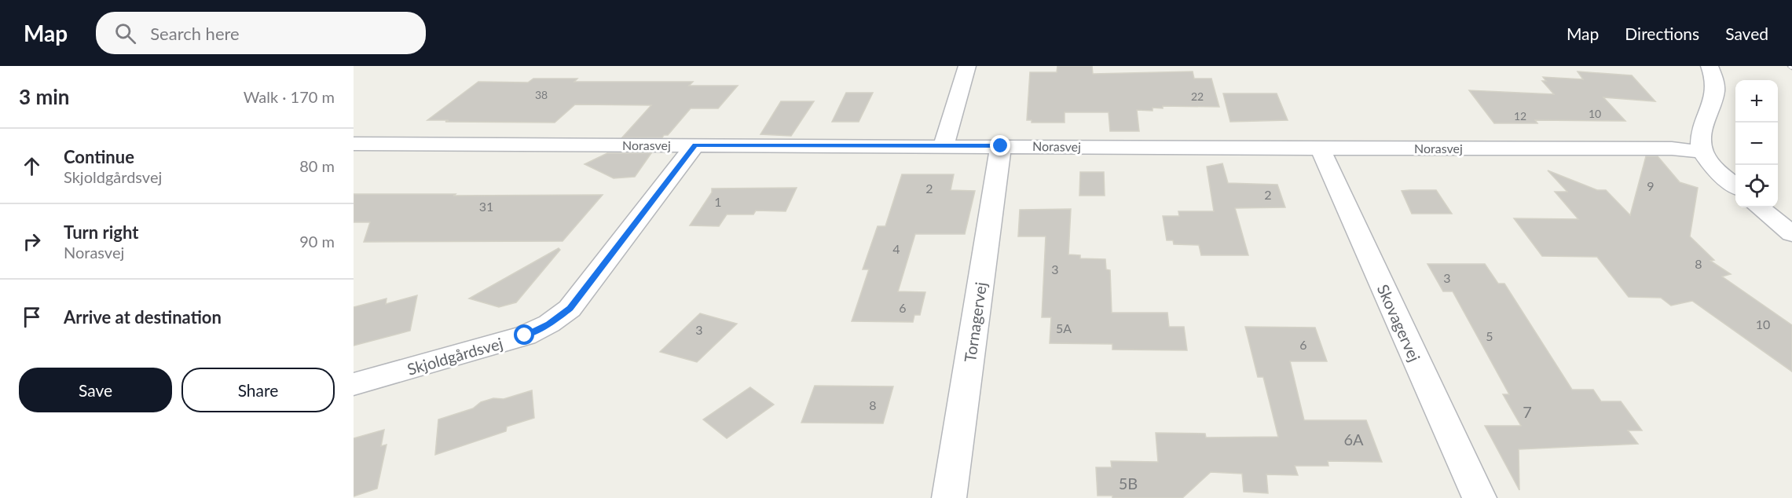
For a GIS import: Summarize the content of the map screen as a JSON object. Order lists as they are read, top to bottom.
{
  "streets": {
    "street": [
      "Norasvej",
      "Tornagervej",
      "Skovagervej",
      "Skjoldgårdsvej"
    ]
  },
  "crossings": [
    ["Norasvej", "Tornagervej"],
    ["Norasvej", "Skovagervej"],
    ["Norasvej", "Skjoldgårdsvej"]
  ],
  "house_numbers": [
    "38",
    "22",
    "10",
    "12",
    "9",
    "2",
    "2",
    "1",
    "31",
    "4",
    "8",
    "3",
    "3",
    "6",
    "10",
    "5A",
    "3",
    "5",
    "6",
    "8",
    "7",
    "6A",
    "5B"
  ],
  "page": {
    "header": "Map",
    "search": "Search here",
    "nav": ["Map", "Directions", "Saved"],
    "heading": ["3 min", "Walk · 170 m"],
    "map_buttons": ["+", "−"],
    "list": [
      ["Continue", "Skjoldgårdsvej", "80 m"],
      ["Turn right", "Norasvej", "90 m"],
      "Arrive at destination"
    ],
    "buttons": ["Save", "Share"]
  }
}
